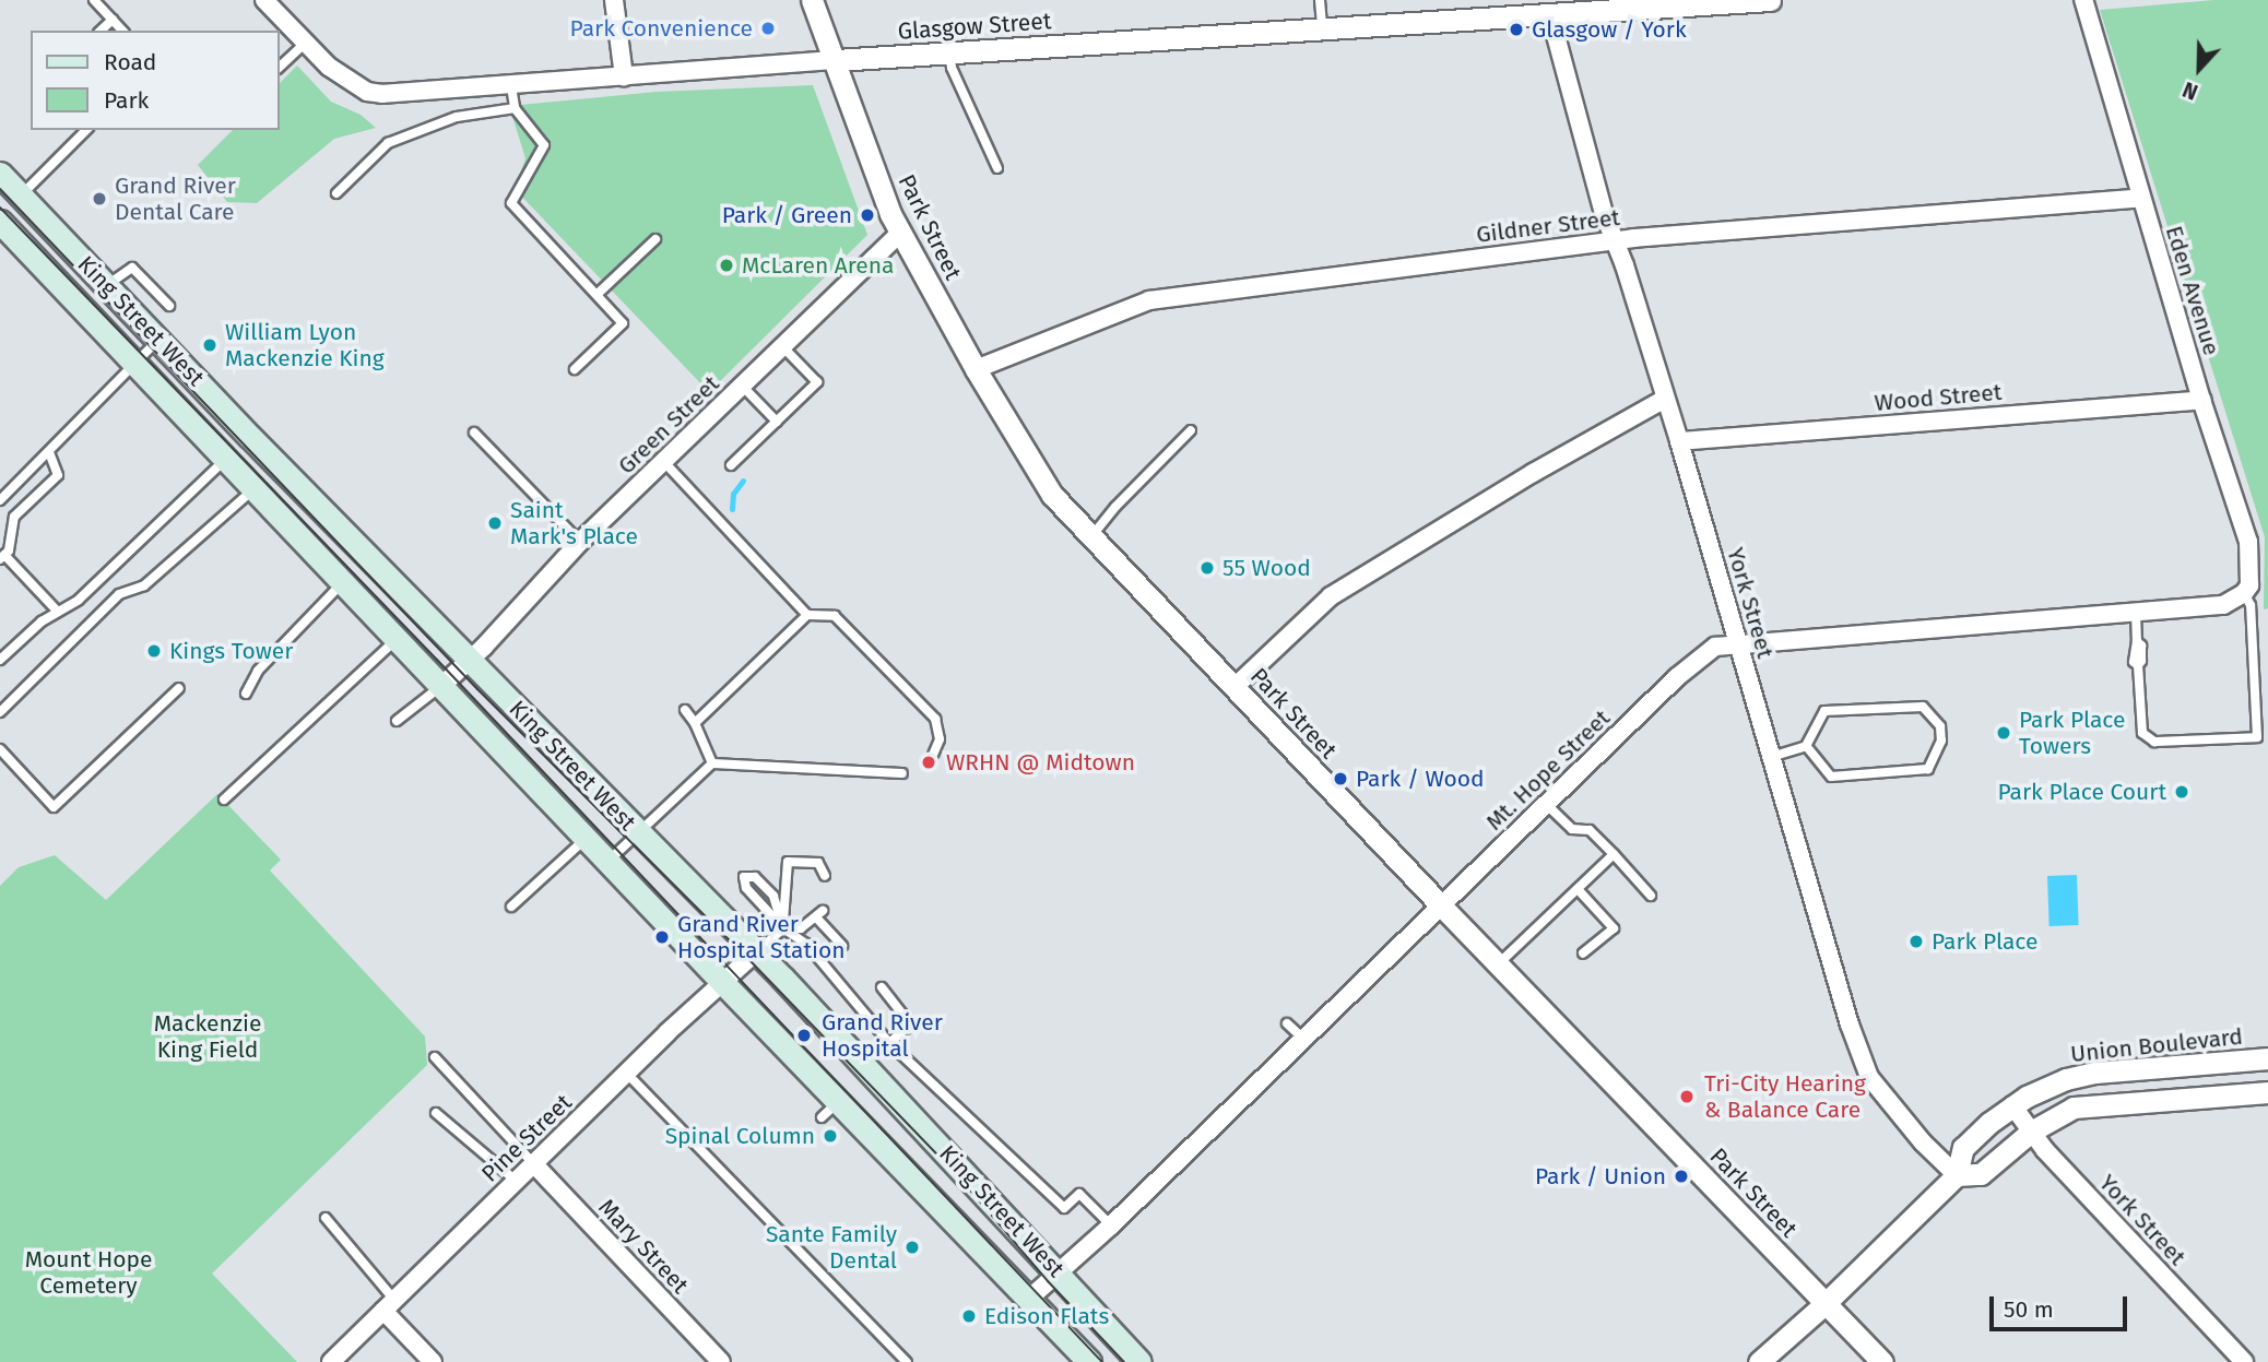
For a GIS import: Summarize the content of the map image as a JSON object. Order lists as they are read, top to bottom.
{
  "streets": {
    "main road": ["King Street West"],
    "street": [
      "Glasgow Street",
      "Gildner Street",
      "Park Street",
      "Eden Avenue",
      "Wood Street",
      "Green Street",
      "York Street",
      "Mt. Hope Street",
      "Union Boulevard",
      "Pine Street",
      "Mary Street"
    ]
  },
  "crossings": [
    ["Glasgow Street", "Park Street"],
    ["Glasgow Street", "York Street"],
    ["Gildner Street", "Park Street"],
    ["Gildner Street", "Eden Avenue"],
    ["Gildner Street", "York Street"],
    ["Park Street", "Green Street"],
    ["Park Street", "Mt. Hope Street"],
    ["Park Street", "Union Boulevard"],
    ["Eden Avenue", "Wood Street"],
    ["Eden Avenue", "Mt. Hope Street"],
    ["King Street West", "Green Street"],
    ["King Street West", "Mt. Hope Street"],
    ["King Street West", "Pine Street"],
    ["Wood Street", "York Street"],
    ["York Street", "Mt. Hope Street"],
    ["York Street", "Union Boulevard"],
    ["Pine Street", "Mary Street"]
  ],
  "parks": ["Mackenzie King Field", "Mount Hope Cemetery"],
  "places": [
    "Park Convenience",
    "Glasgow / York",
    "Grand River Dental Care",
    "Park / Green",
    "McLaren Arena",
    "William Lyon Mackenzie King",
    "Saint Mark's Place",
    "55 Wood",
    "Kings Tower",
    "Park Place Towers",
    "WRHN @ Midtown",
    "Park / Wood",
    "Park Place Court",
    "Grand River Hospital Station",
    "Park Place",
    "Grand River Hospital",
    "Tri-City Hearing & Balance Care",
    "Spinal Column",
    "Park / Union",
    "Sante Family Dental",
    "Edison Flats"
  ],
  "legend": ["Road", "Park"],
  "scale_bar": "50 m",
  "north": "bottom"
}
